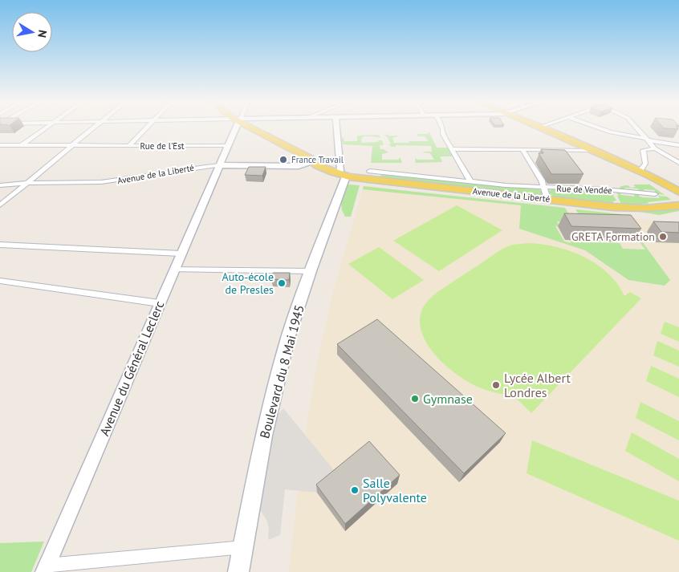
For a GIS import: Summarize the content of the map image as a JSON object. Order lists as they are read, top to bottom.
{
  "streets": {
    "main road": ["Avenue de la Liberté", "Boulevard du 8 Mai 1945"],
    "street": ["Rue de l'Est", "Rue de Vendée", "Avenue du Général Leclerc"]
  },
  "crossings": [
    ["Rue de l'Est", "Avenue du Général Leclerc"],
    ["Avenue de la Liberté", "Avenue du Général Leclerc"],
    ["Avenue de la Liberté", "Boulevard du 8 Mai 1945"]
  ],
  "places": [
    "France Travail",
    "GRETA Formation",
    "Auto-école de Presles",
    "Lycée Albert Londres",
    "Gymnase",
    "Salle Polyvalente"
  ],
  "north": "right"
}
